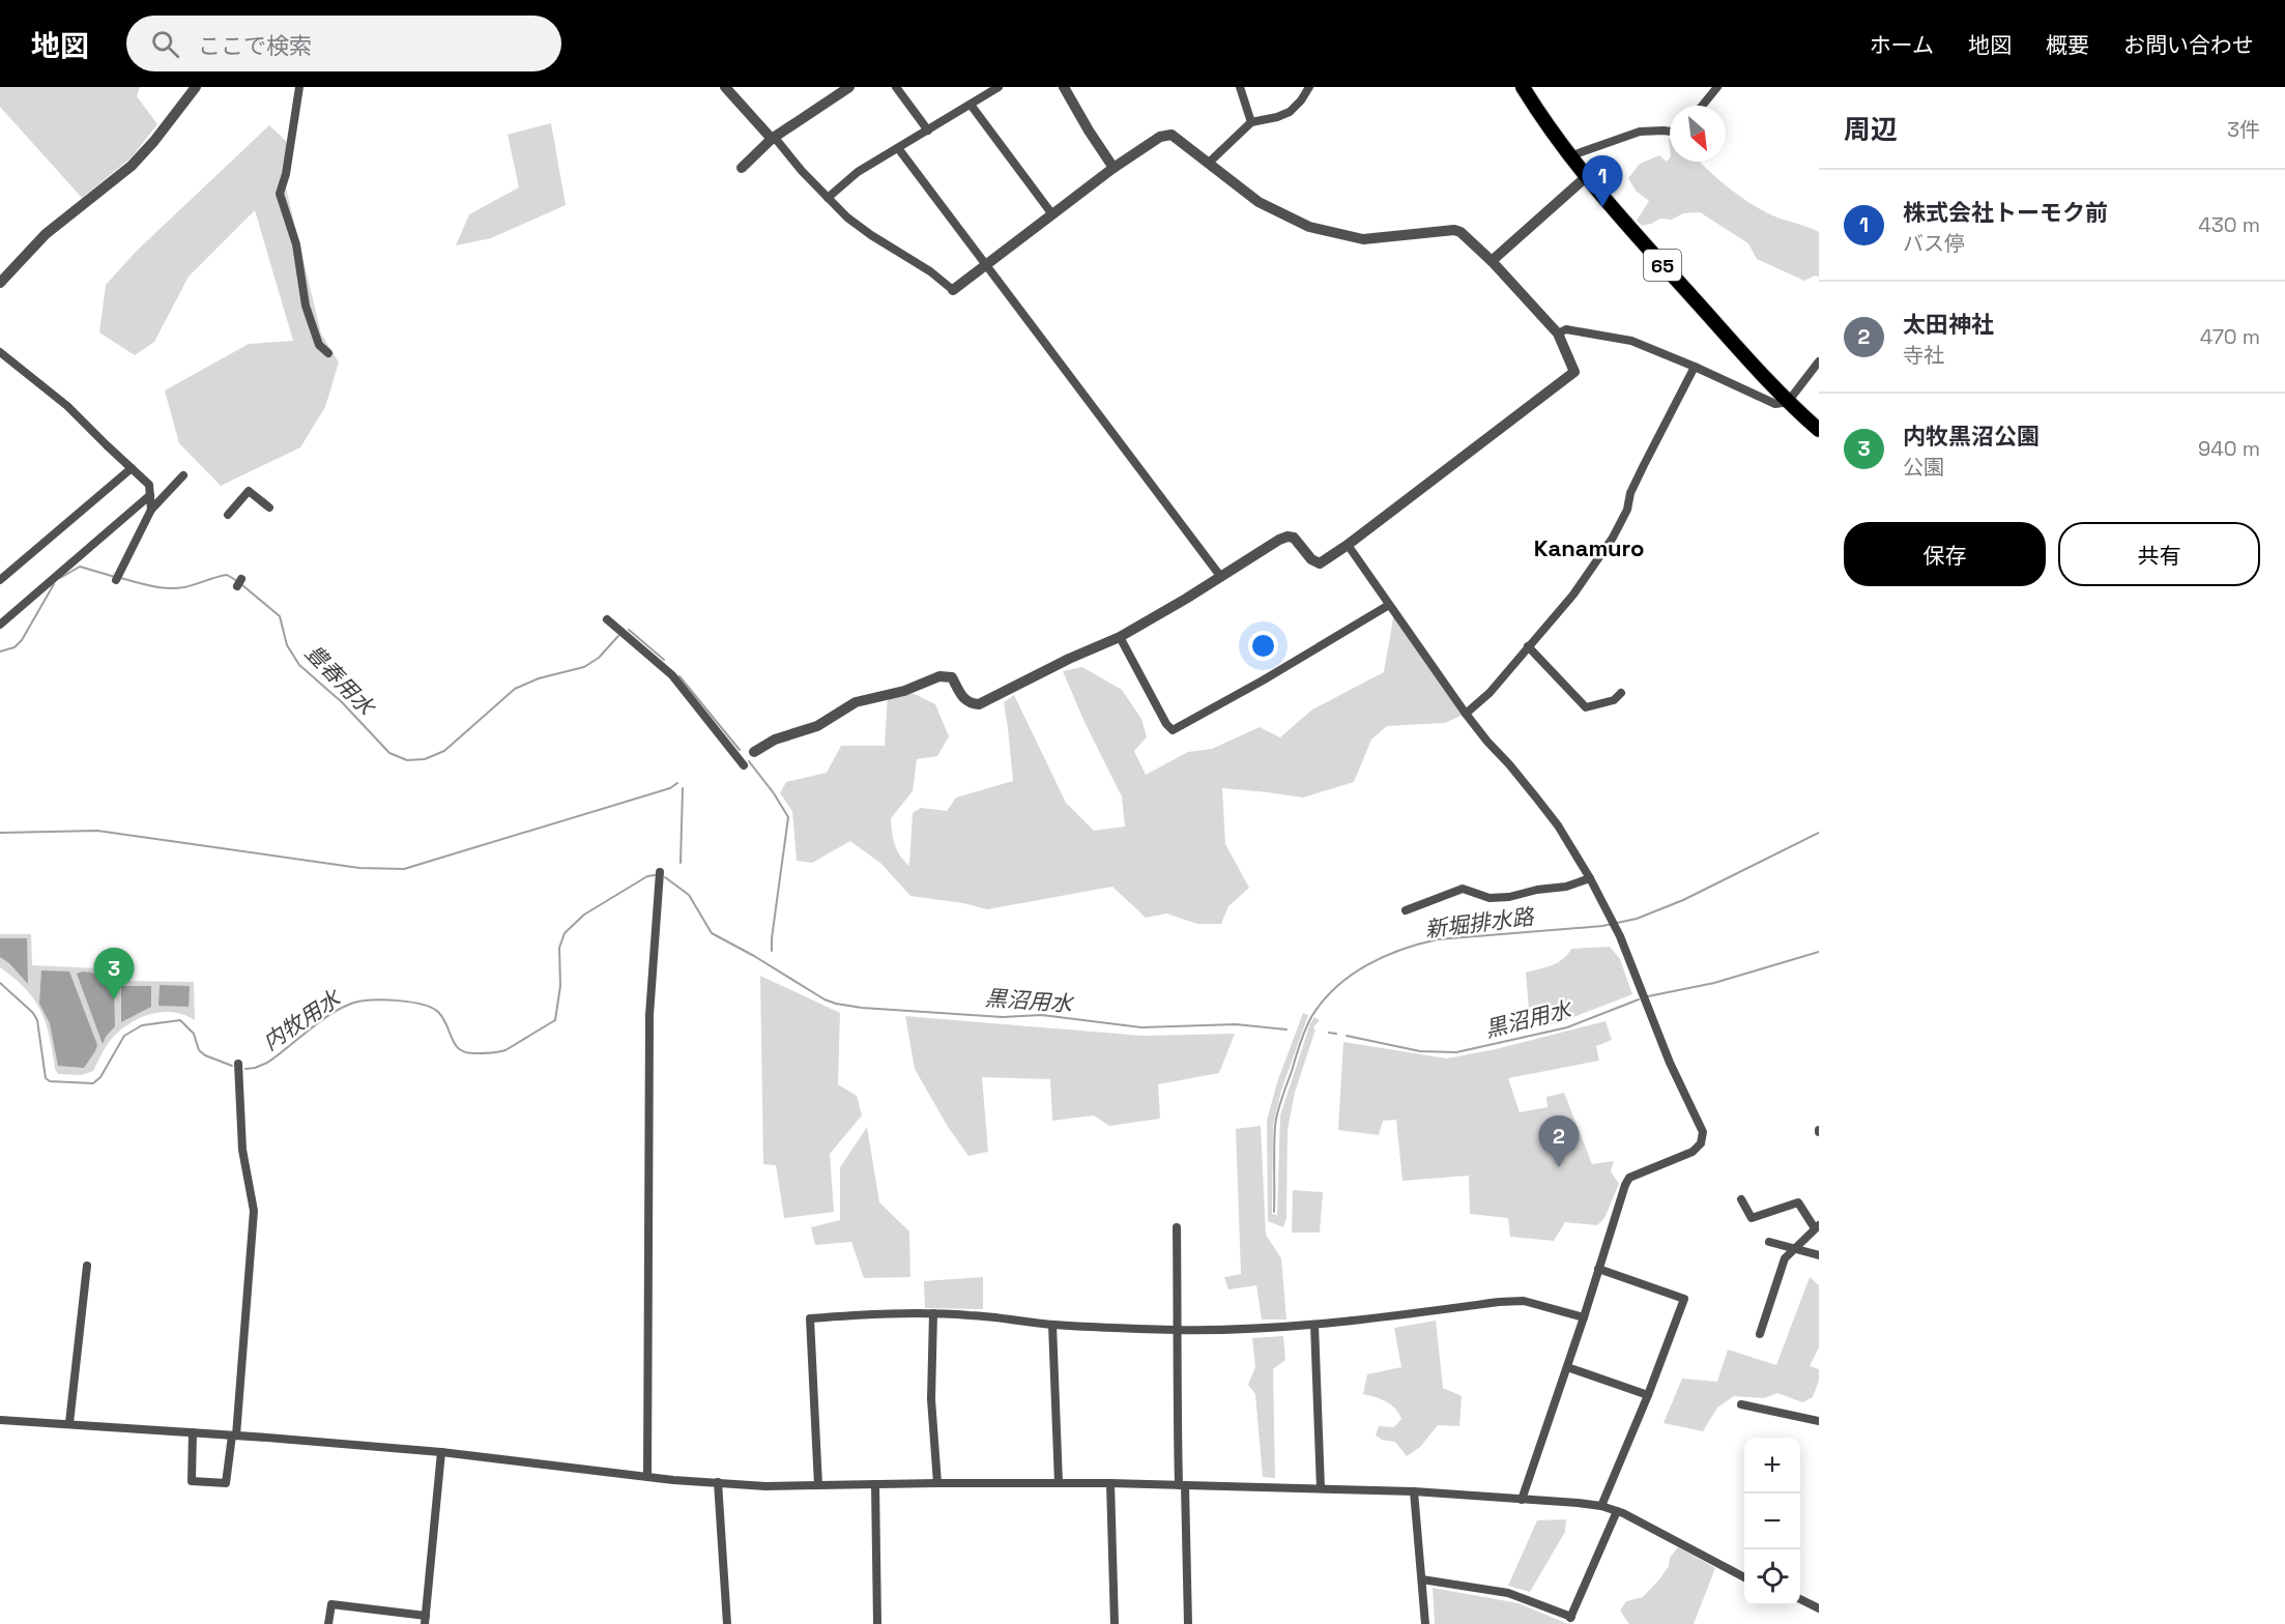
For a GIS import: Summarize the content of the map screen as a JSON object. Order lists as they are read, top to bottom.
{
  "streets": {
    "main road": ["65"]
  },
  "districts": ["Kanamuro"],
  "water": [
    "豊春用水",
    "新堀排水路",
    "黒沼用水",
    "内牧用水"
  ],
  "north": "bottom right",
  "page": {
    "header": "地図",
    "search": "ここで検索",
    "nav": [
      "ホーム",
      "地図",
      "概要",
      "お問い合わせ"
    ],
    "heading": ["周辺", "3件"],
    "pins": ["1", "3", "2"],
    "list": [
      {
        "mark": "1",
        "name": "株式会社トーモク前",
        "note": "バス停",
        "value": "430 m"
      },
      {
        "mark": "2",
        "name": "太田神社",
        "note": "寺社",
        "value": "470 m"
      },
      {
        "mark": "3",
        "name": "内牧黒沼公園",
        "note": "公園",
        "value": "940 m"
      }
    ],
    "buttons": ["保存", "共有"],
    "map_buttons": ["+", "−"]
  }
}
